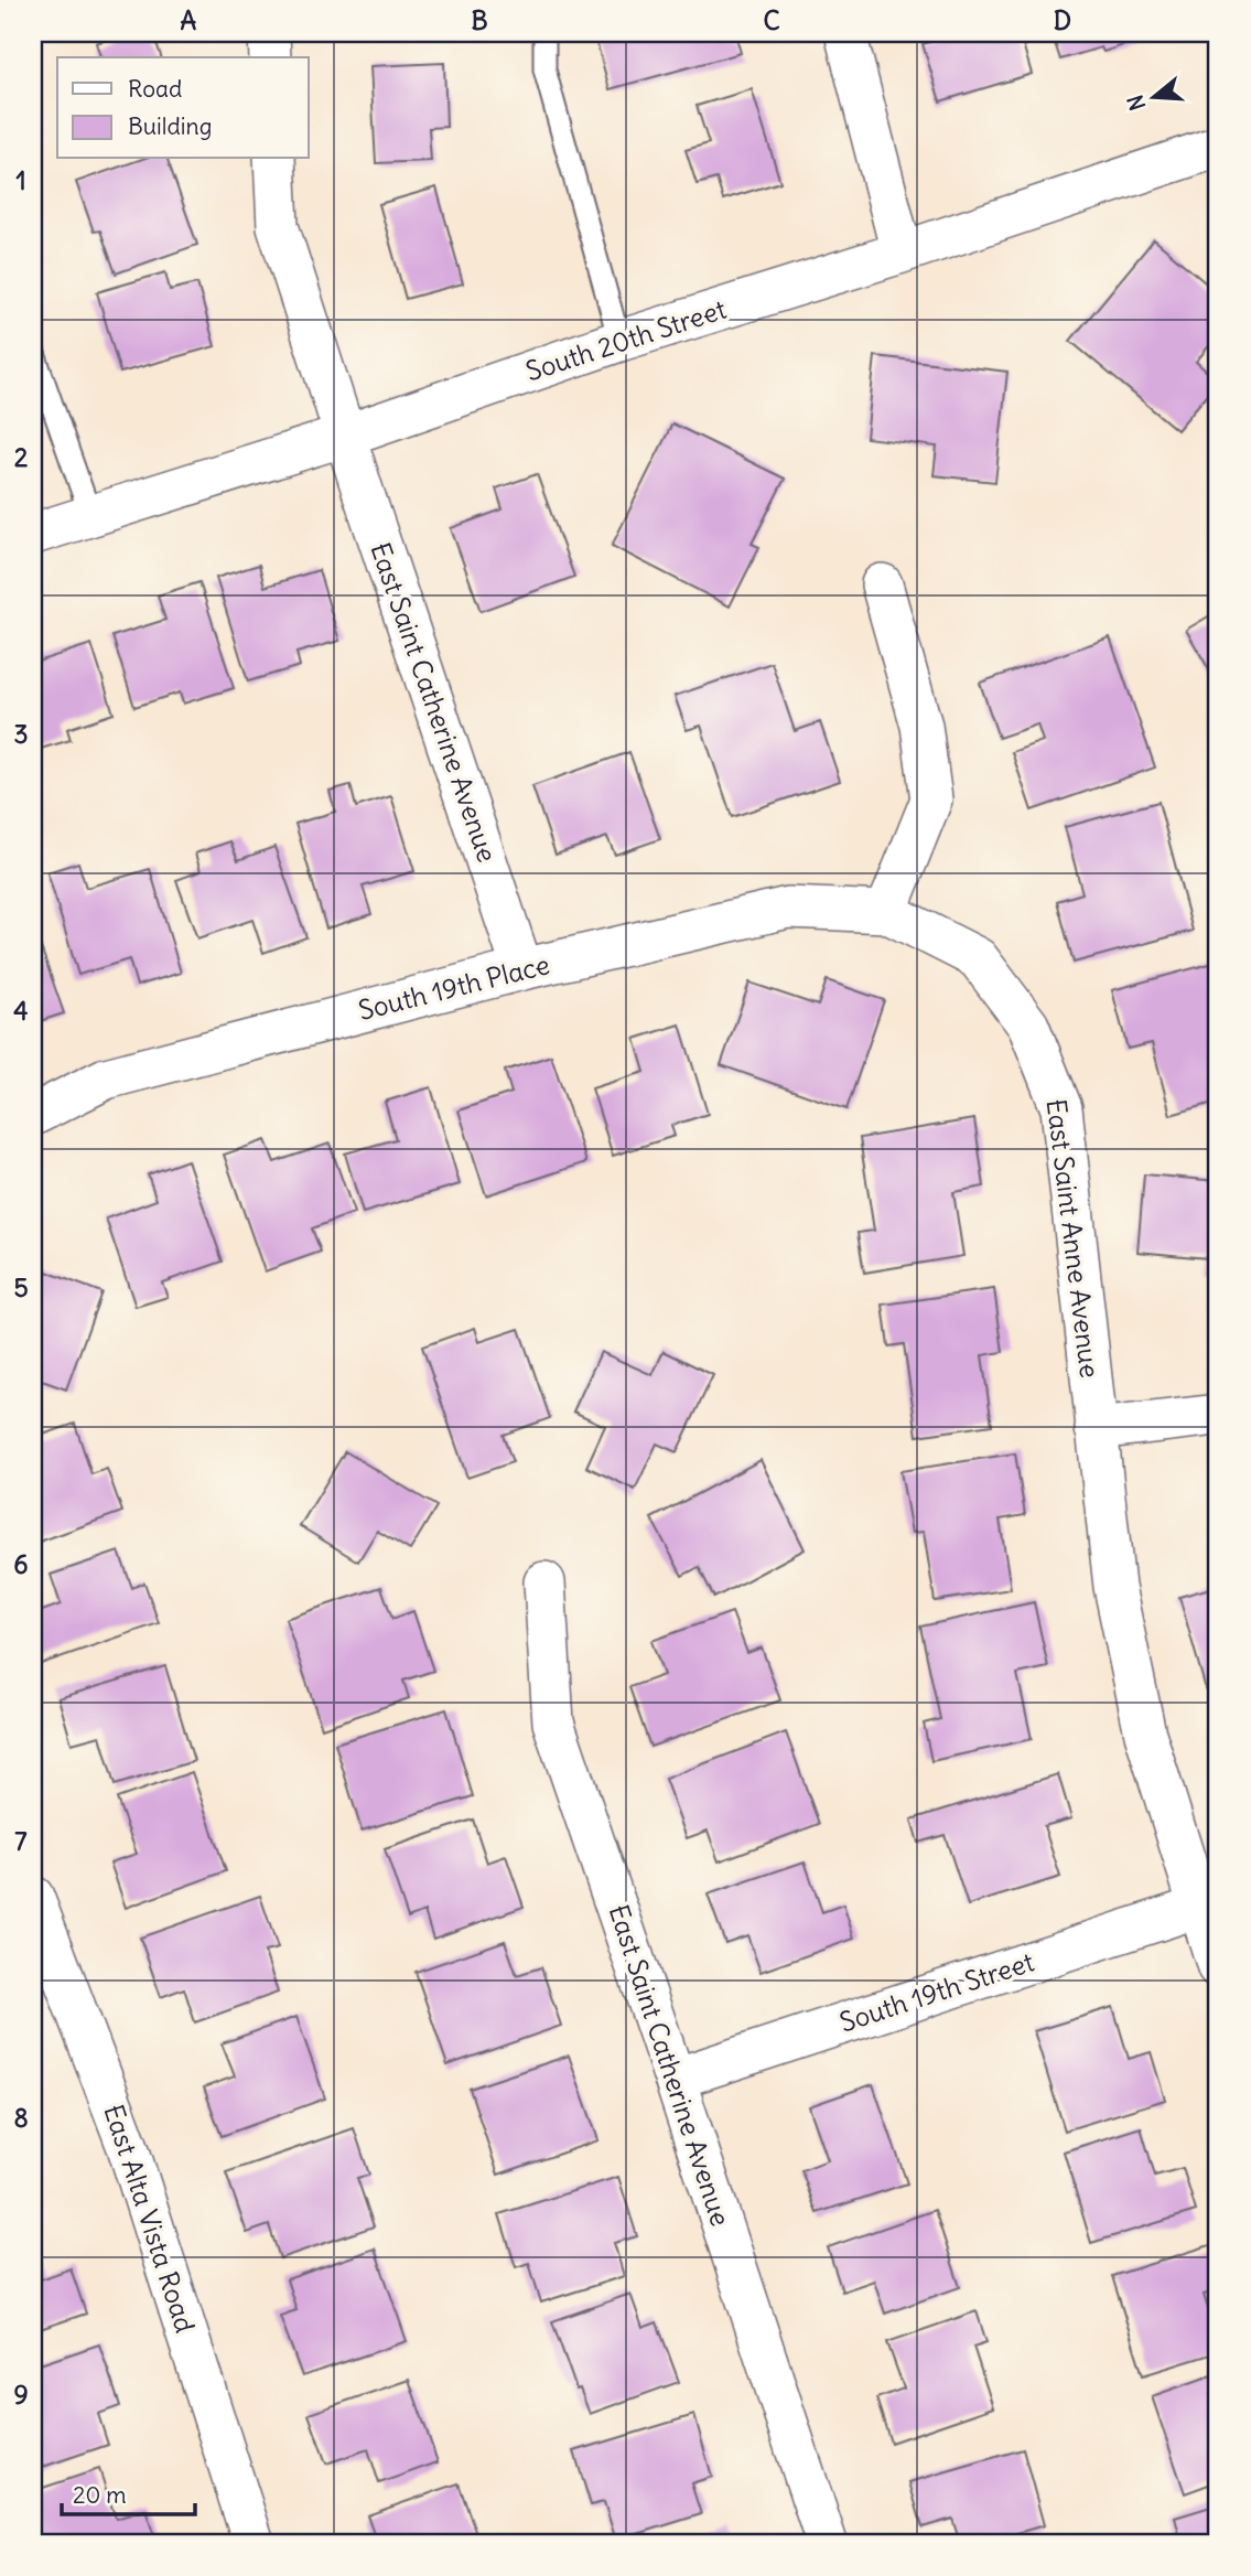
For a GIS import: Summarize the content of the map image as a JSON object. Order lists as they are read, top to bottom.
{
  "streets": {
    "street": [
      "South 20th Street",
      "East Saint Catherine Avenue",
      "South 19th Place",
      "East Saint Anne Avenue",
      "South 19th Street",
      "East Alta Vista Road"
    ]
  },
  "crossings": [
    ["South 20th Street", "East Saint Catherine Avenue"],
    ["East Saint Catherine Avenue", "South 19th Place"],
    ["East Saint Catherine Avenue", "South 19th Street"],
    ["South 19th Place", "East Saint Anne Avenue"],
    ["East Saint Anne Avenue", "South 19th Street"]
  ],
  "legend": ["Road", "Building"],
  "scale_bar": "20 m",
  "north": "left",
  "grid": {
    "columns": [
      "A",
      "B",
      "C",
      "D"
    ],
    "rows": [
      "1",
      "2",
      "3",
      "4",
      "5",
      "6",
      "7",
      "8",
      "9"
    ]
  }
}
